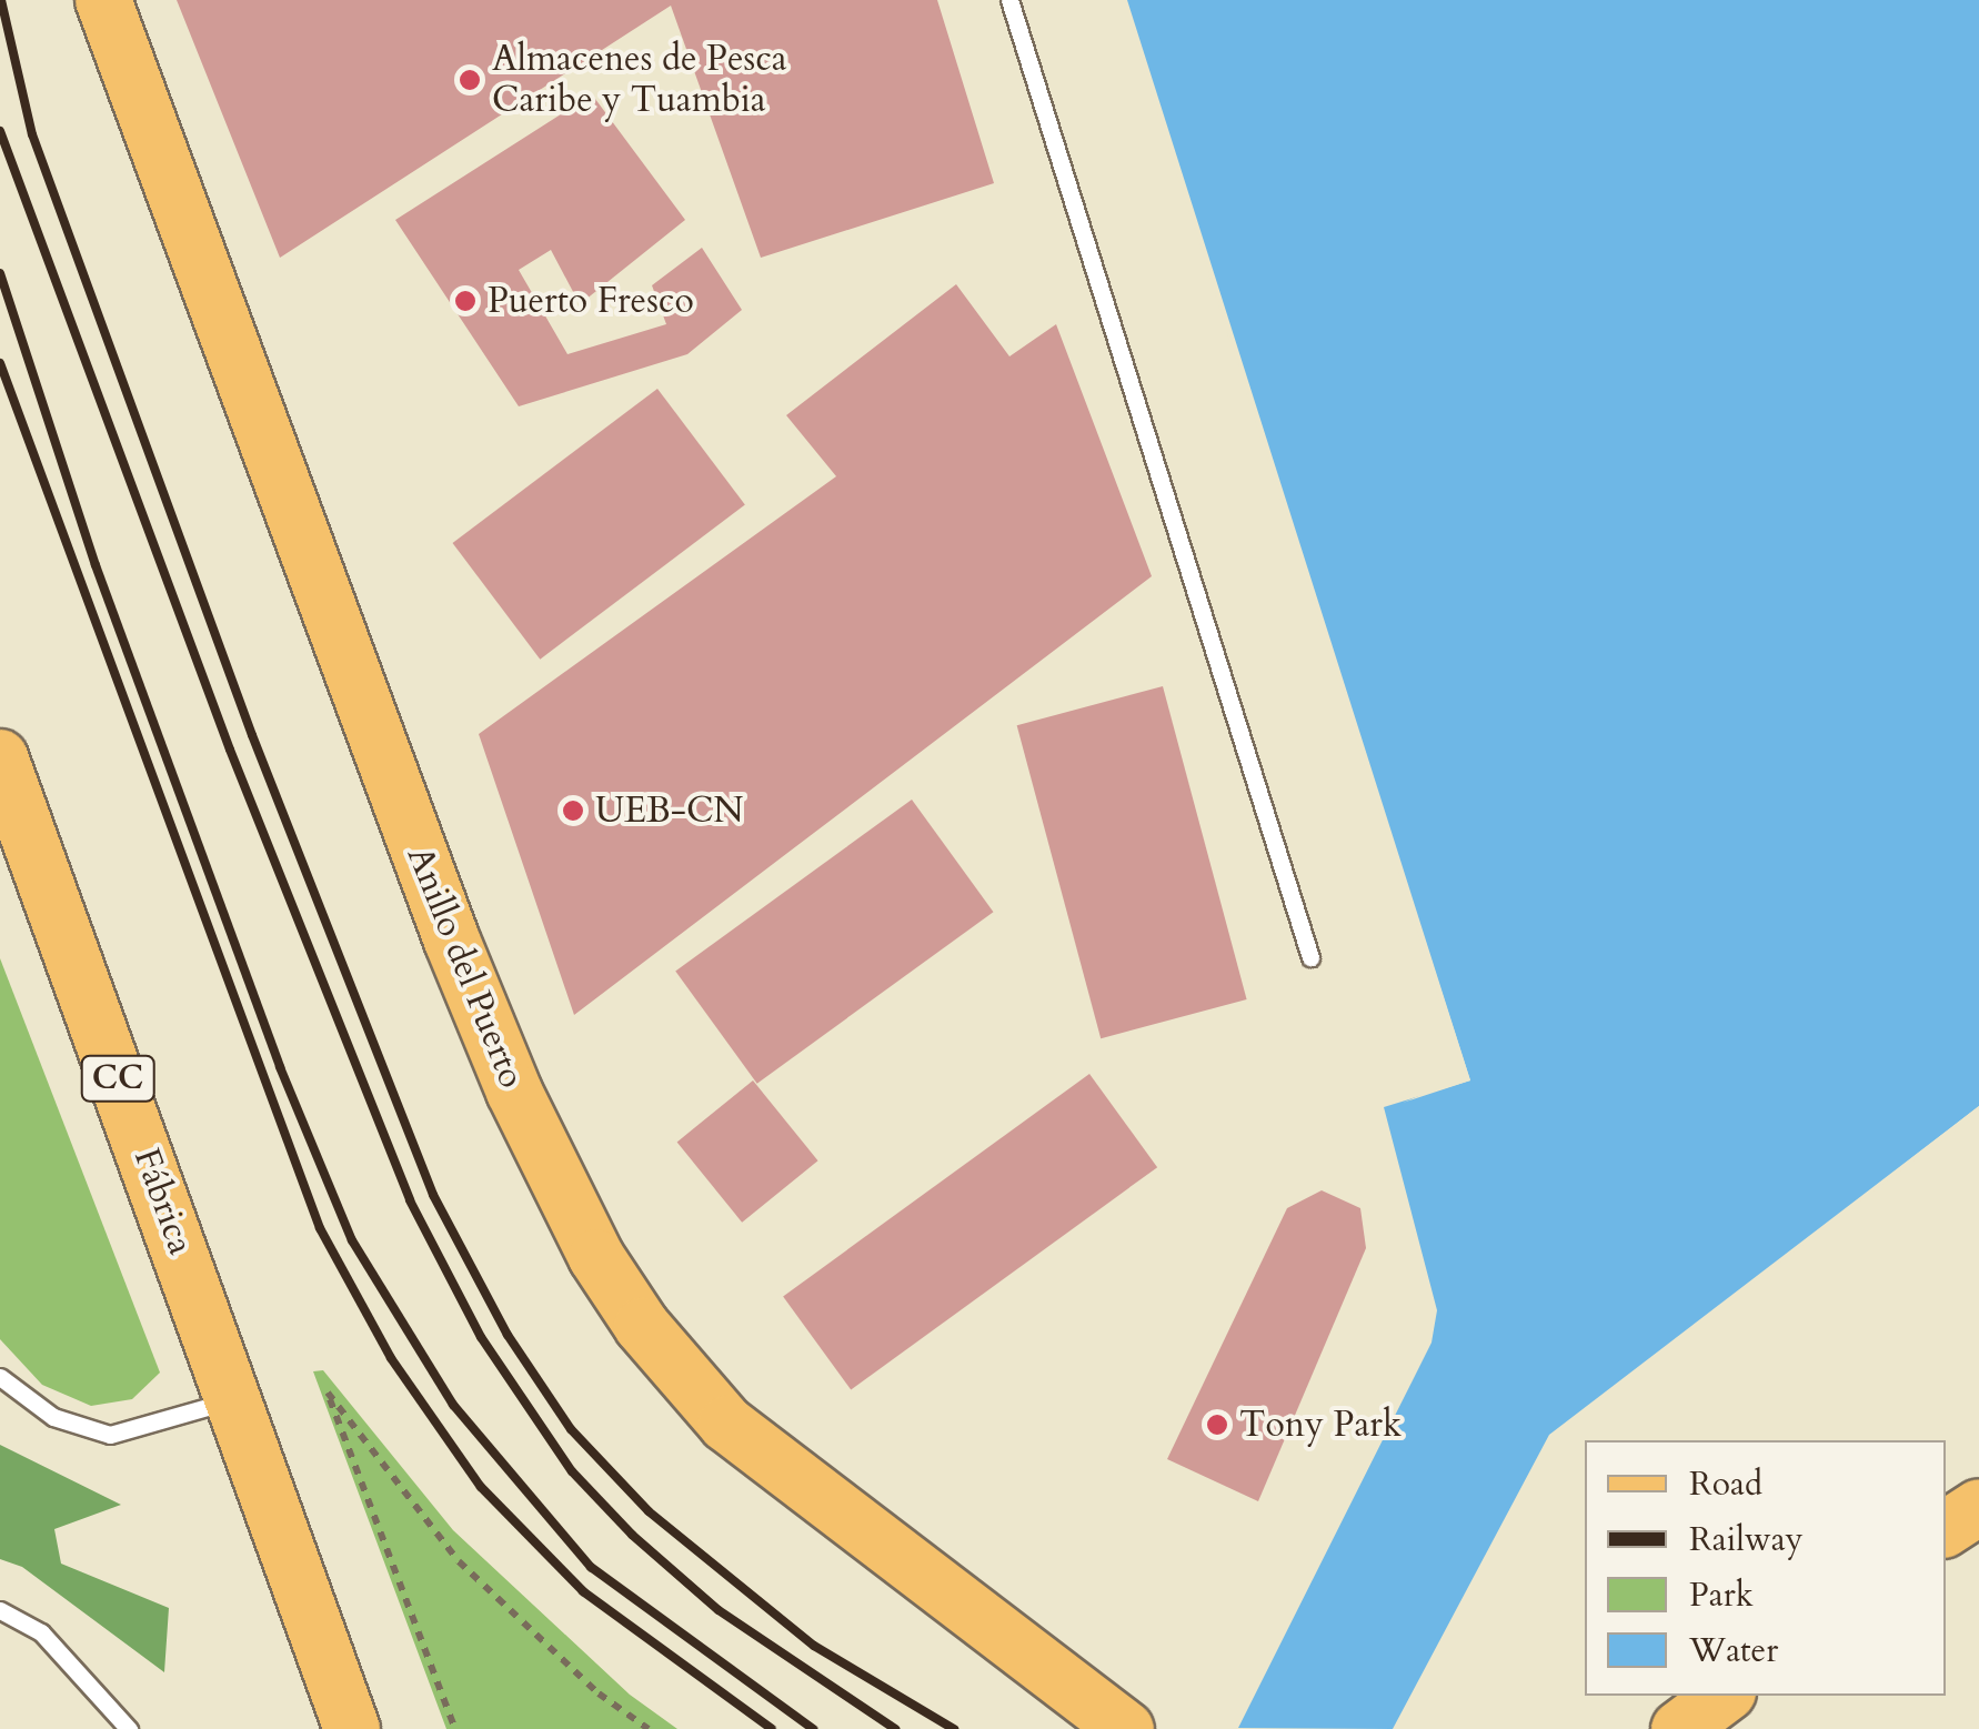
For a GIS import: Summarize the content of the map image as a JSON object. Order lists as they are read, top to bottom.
{
  "streets": {
    "main road": ["Anillo del Puerto", "CC", "Fábrica"]
  },
  "places": [
    "Almacenes de Pesca Caribe y Tuambia",
    "Puerto Fresco",
    "UEB-CN",
    "Tony Park"
  ],
  "legend": [
    "Road",
    "Railway",
    "Park",
    "Water"
  ]
}
